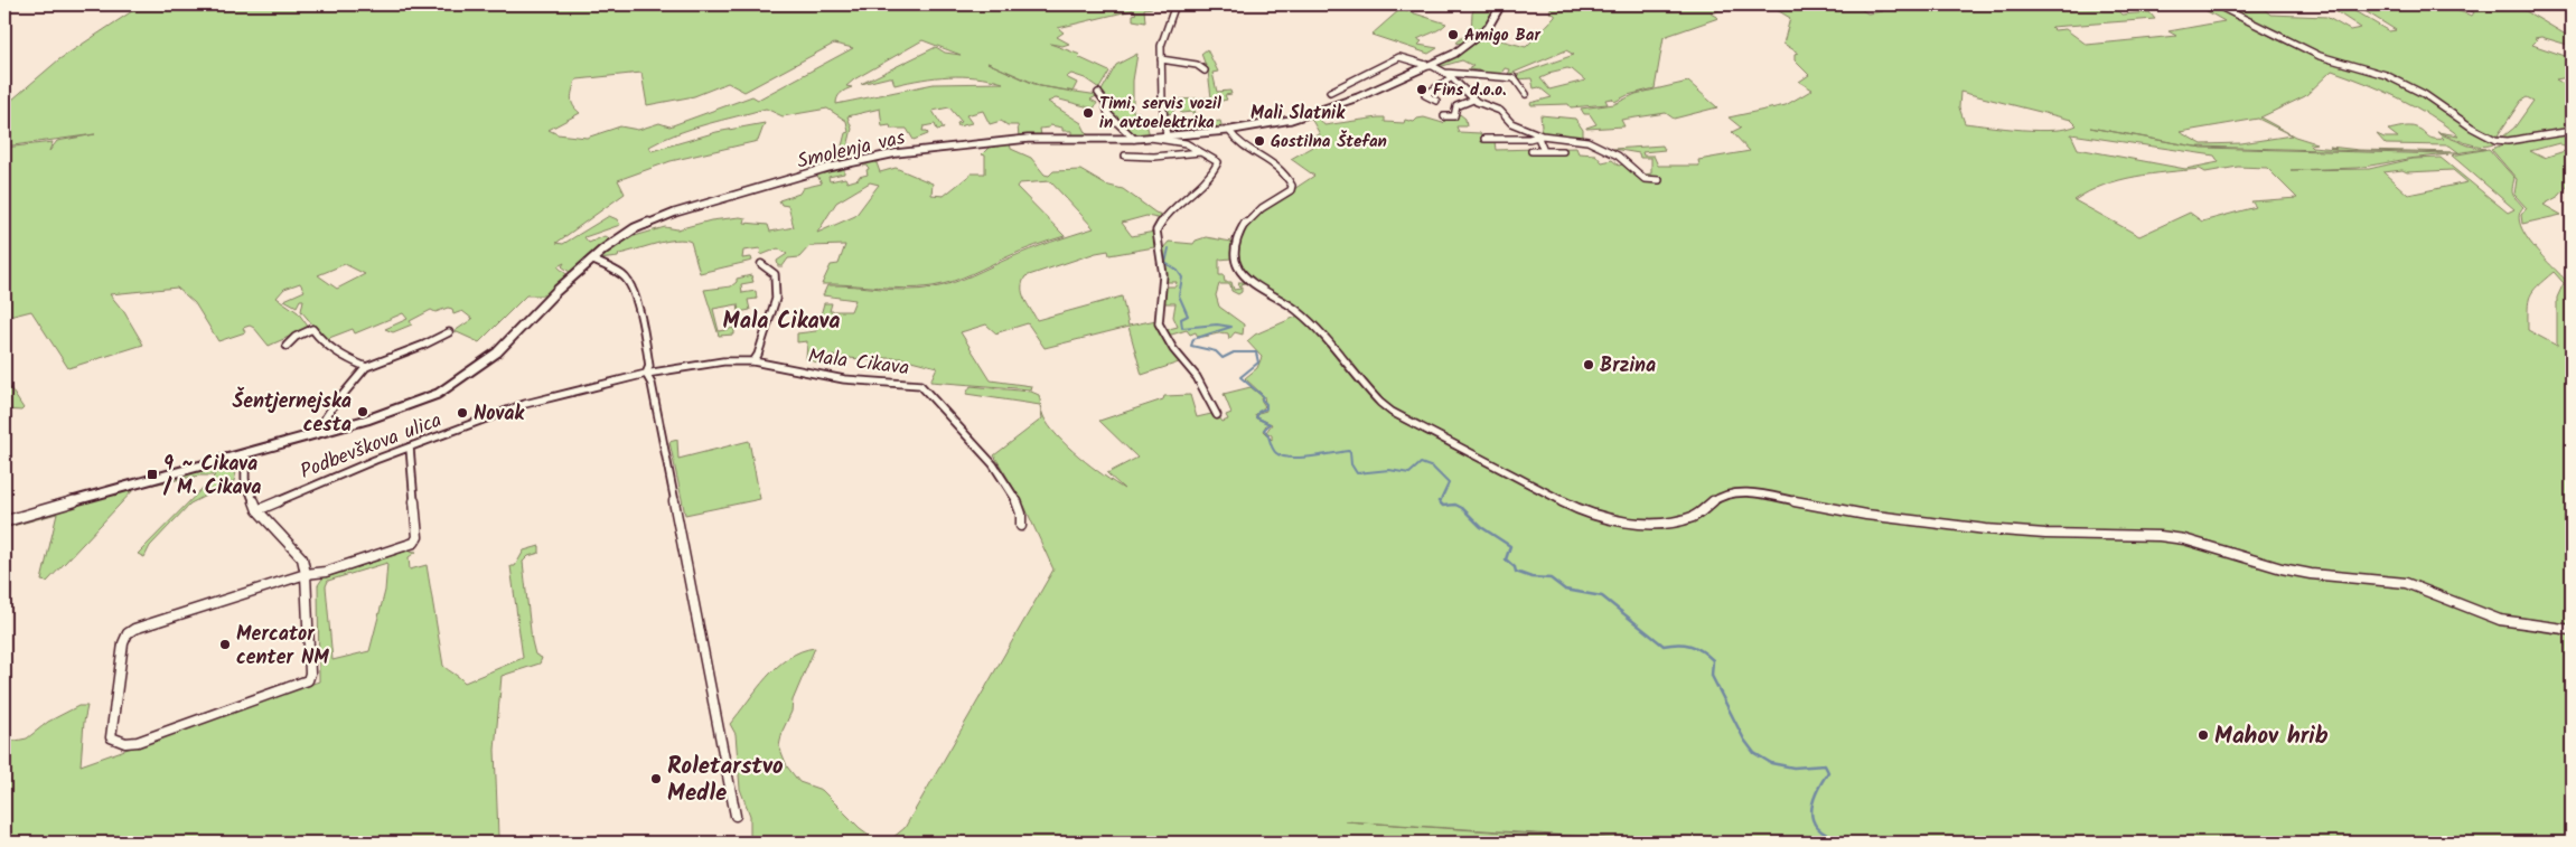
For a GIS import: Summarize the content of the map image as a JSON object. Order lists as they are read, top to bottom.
{
  "streets": {
    "main road": ["Smolenja vas"],
    "street": ["Mala Cikava", "Podbevškova ulica"]
  },
  "crossings": [
    ["Mala Cikava", "Podbevškova ulica"]
  ],
  "districts": ["Mali Slatnik", "Mala Cikava"],
  "places": {
    "other": [
      "Amigo Bar",
      "Fins d.o.o.",
      "Timi, servis vozil in avtoelektrika",
      "Gostilna Štefan",
      "Brzina",
      "Šentjernejska cesta",
      "Novak",
      "Mercator center NM",
      "Mahov hrib",
      "Roletarstvo Medle"
    ],
    "transit": ["9 ~ Cikava / M. Cikava"]
  }
}
